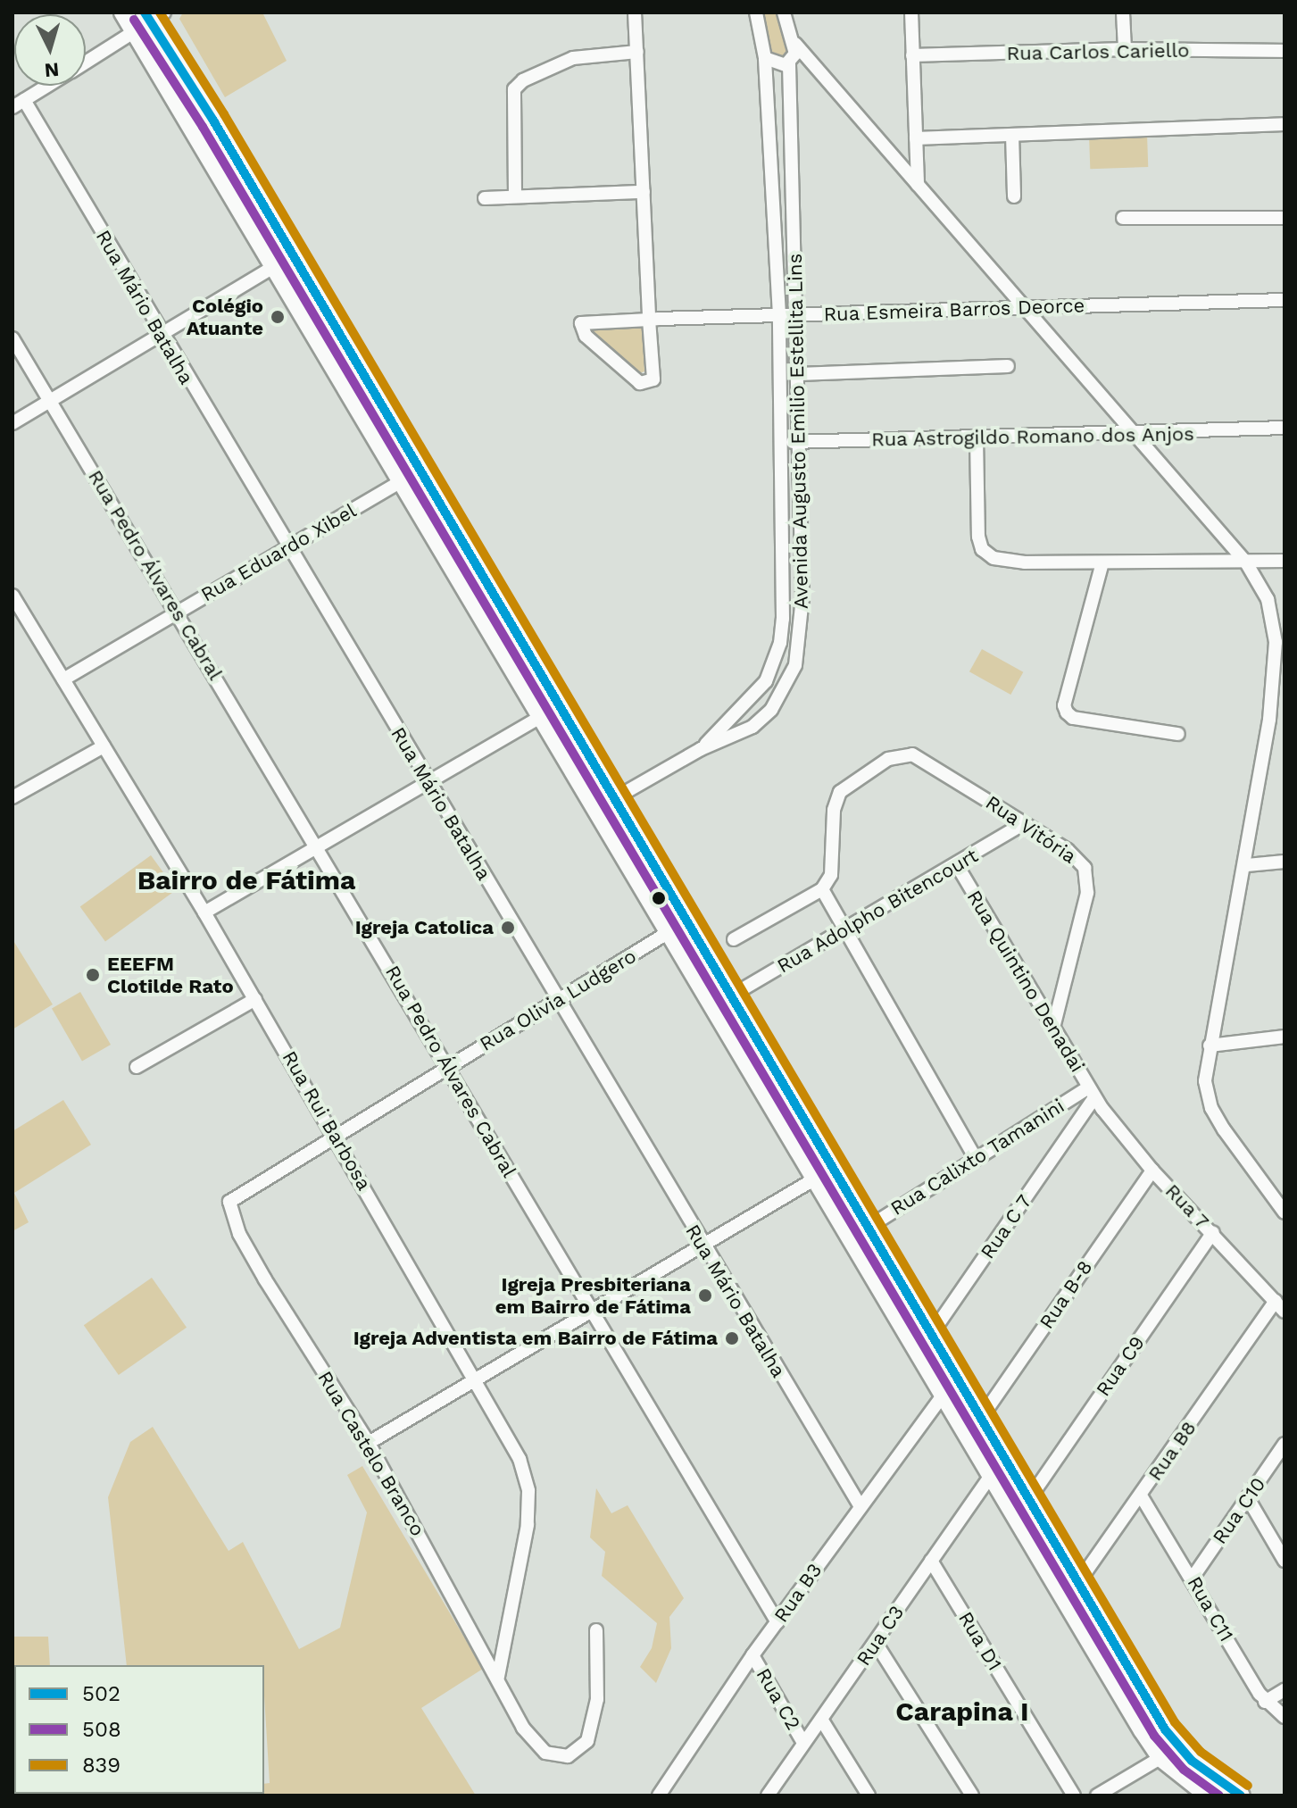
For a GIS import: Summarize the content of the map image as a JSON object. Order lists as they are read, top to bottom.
{
  "streets": {
    "street": [
      "Rua Carlos Cariello",
      "Rua Mário Batalha",
      "Rua Esmeira Barros Deorce",
      "Avenida Augusto Emilio Estellita Lins",
      "Rua Astrogildo Romano dos Anjos",
      "Rua Eduardo Xibel",
      "Rua Pedro Álvares Cabral",
      "Rua Vitória",
      "Rua Adolpho Bitencourt",
      "Rua Quintino Denadai",
      "Rua Olivia Ludgero",
      "Rua Rui Barbosa",
      "Rua Calixto Tamanini",
      "Rua 7",
      "Rua C 7",
      "Rua B-8",
      "Rua C9",
      "Rua B8",
      "Rua Castelo Branco",
      "Rua C10",
      "Rua B3",
      "Rua C11",
      "Rua C3",
      "Rua D1",
      "Rua C2"
    ]
  },
  "crossings": [
    ["Rua Mário Batalha", "Rua Eduardo Xibel"],
    ["Rua Mário Batalha", "Rua Olivia Ludgero"],
    ["Rua Mário Batalha", "Rua B3"],
    ["Rua Esmeira Barros Deorce", "Avenida Augusto Emilio Estellita Lins"],
    ["Avenida Augusto Emilio Estellita Lins", "Rua Astrogildo Romano dos Anjos"],
    ["Rua Eduardo Xibel", "Rua Pedro Álvares Cabral"],
    ["Rua Eduardo Xibel", "Rua Rui Barbosa"],
    ["Rua Pedro Álvares Cabral", "Rua Olivia Ludgero"],
    ["Rua Pedro Álvares Cabral", "Rua B3"],
    ["Rua Vitória", "Rua Adolpho Bitencourt"],
    ["Rua Vitória", "Rua Quintino Denadai"],
    ["Rua Adolpho Bitencourt", "Rua Quintino Denadai"],
    ["Rua Quintino Denadai", "Rua Calixto Tamanini"],
    ["Rua Quintino Denadai", "Rua 7"],
    ["Rua Quintino Denadai", "Rua C 7"],
    ["Rua Olivia Ludgero", "Rua Rui Barbosa"],
    ["Rua Olivia Ludgero", "Rua Castelo Branco"],
    ["Rua Rui Barbosa", "Rua Castelo Branco"],
    ["Rua Calixto Tamanini", "Rua 7"],
    ["Rua Calixto Tamanini", "Rua C 7"],
    ["Rua 7", "Rua C 7"],
    ["Rua 7", "Rua B-8"],
    ["Rua 7", "Rua C9"],
    ["Rua 7", "Rua B8"],
    ["Rua B8", "Rua C11"],
    ["Rua C10", "Rua C11"],
    ["Rua B3", "Rua C2"],
    ["Rua C3", "Rua D1"],
    ["Rua C3", "Rua C2"]
  ],
  "districts": ["Bairro de Fátima", "Carapina I"],
  "places": [
    "Colégio Atuante",
    "Igreja Catolica",
    "EEEFM Clotilde Rato",
    "Igreja Presbiteriana em Bairro de Fátima",
    "Igreja Adventista em Bairro de Fátima"
  ],
  "lines": ["transit line 502", "transit line 839", "transit line 508"],
  "legend": ["502", "508", "839"],
  "north": "bottom"
}
